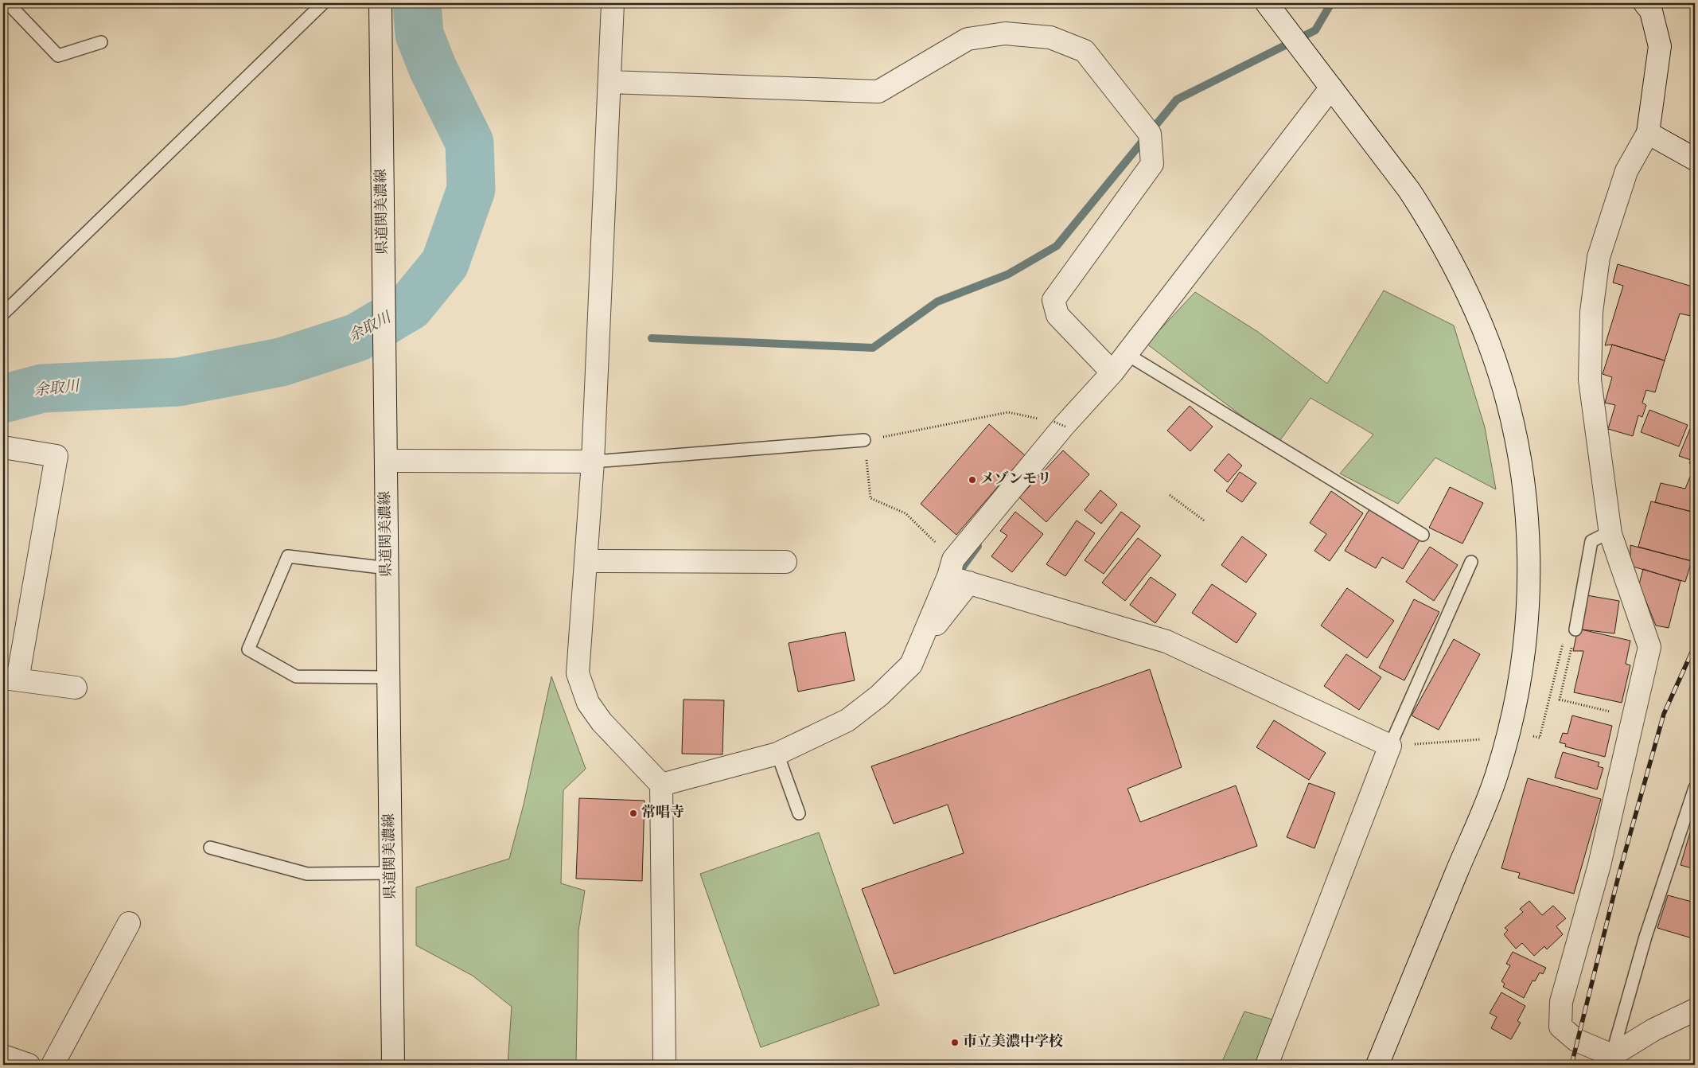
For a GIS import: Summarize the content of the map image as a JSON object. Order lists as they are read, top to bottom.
{
  "streets": {
    "street": ["県道関美濃線"]
  },
  "water": ["余取川"],
  "places": ["メゾンモリ", "常唱寺", "市立美濃中学校"]
}
